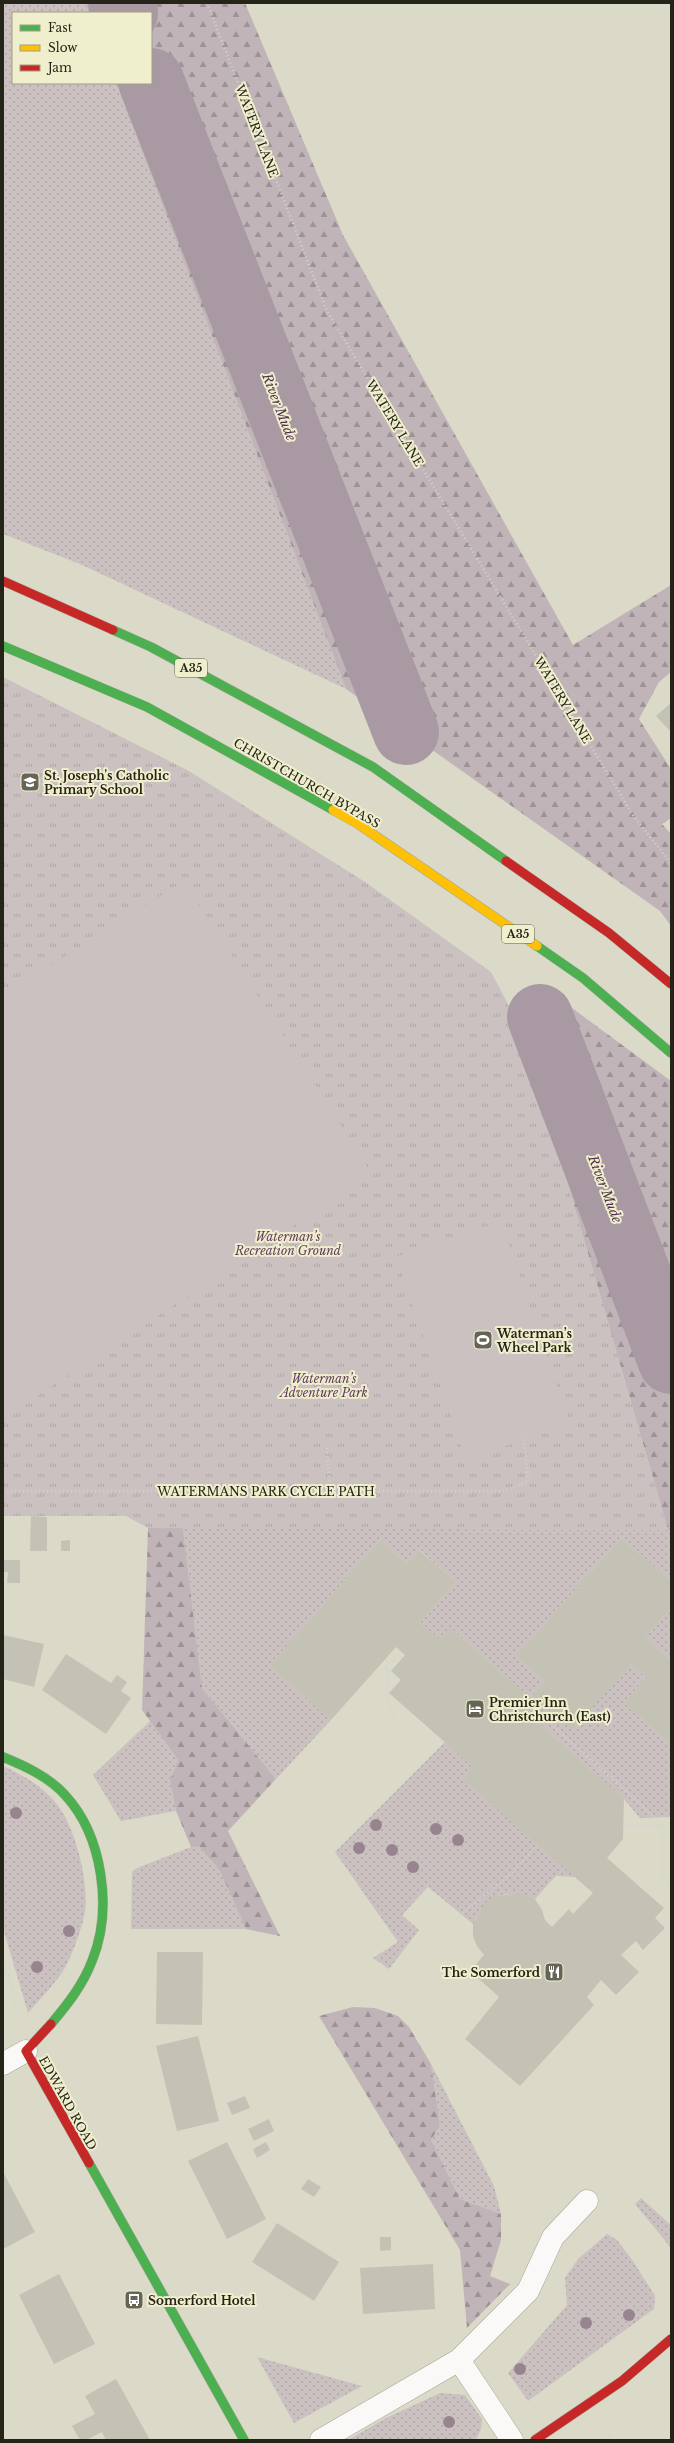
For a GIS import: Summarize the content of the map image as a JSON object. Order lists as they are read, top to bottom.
{
  "streets": {
    "main road": ["A35", "CHRISTCHURCH BYPASS", "EDWARD ROAD"],
    "path": ["WATERY LANE", "WATERMANS PARK CYCLE PATH"]
  },
  "water": ["River Mude"],
  "parks": ["Waterman’s Recreation Ground", "Waterman’s Adventure Park"],
  "places": {
    "school or university": ["St. Joseph's Catholic Primary School"],
    "sports": ["Waterman’s Wheel Park"],
    "hotel": ["Premier Inn Christchurch (East)"],
    "restaurant": ["The Somerford"],
    "bus stop": ["Somerford Hotel"]
  },
  "legend": ["Fast", "Slow", "Jam"]
}
